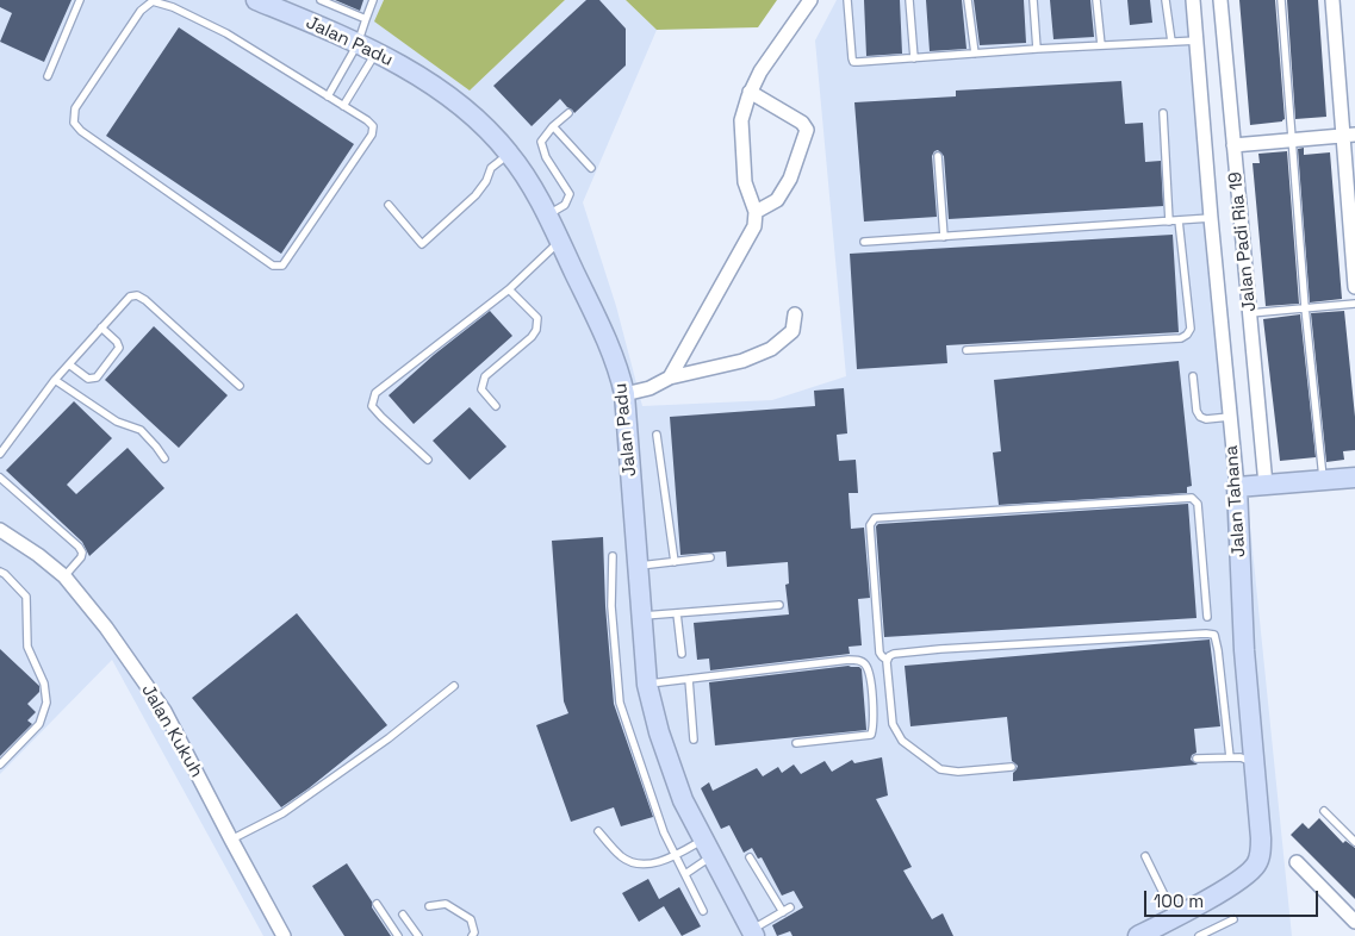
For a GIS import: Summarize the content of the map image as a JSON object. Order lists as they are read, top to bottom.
{
  "streets": {
    "street": [
      "Jalan Padu",
      "Jalan Padi Ria 19",
      "Jalan Tahana",
      "Jalan Kukuh"
    ]
  },
  "scale_bar": "100 m"
}
